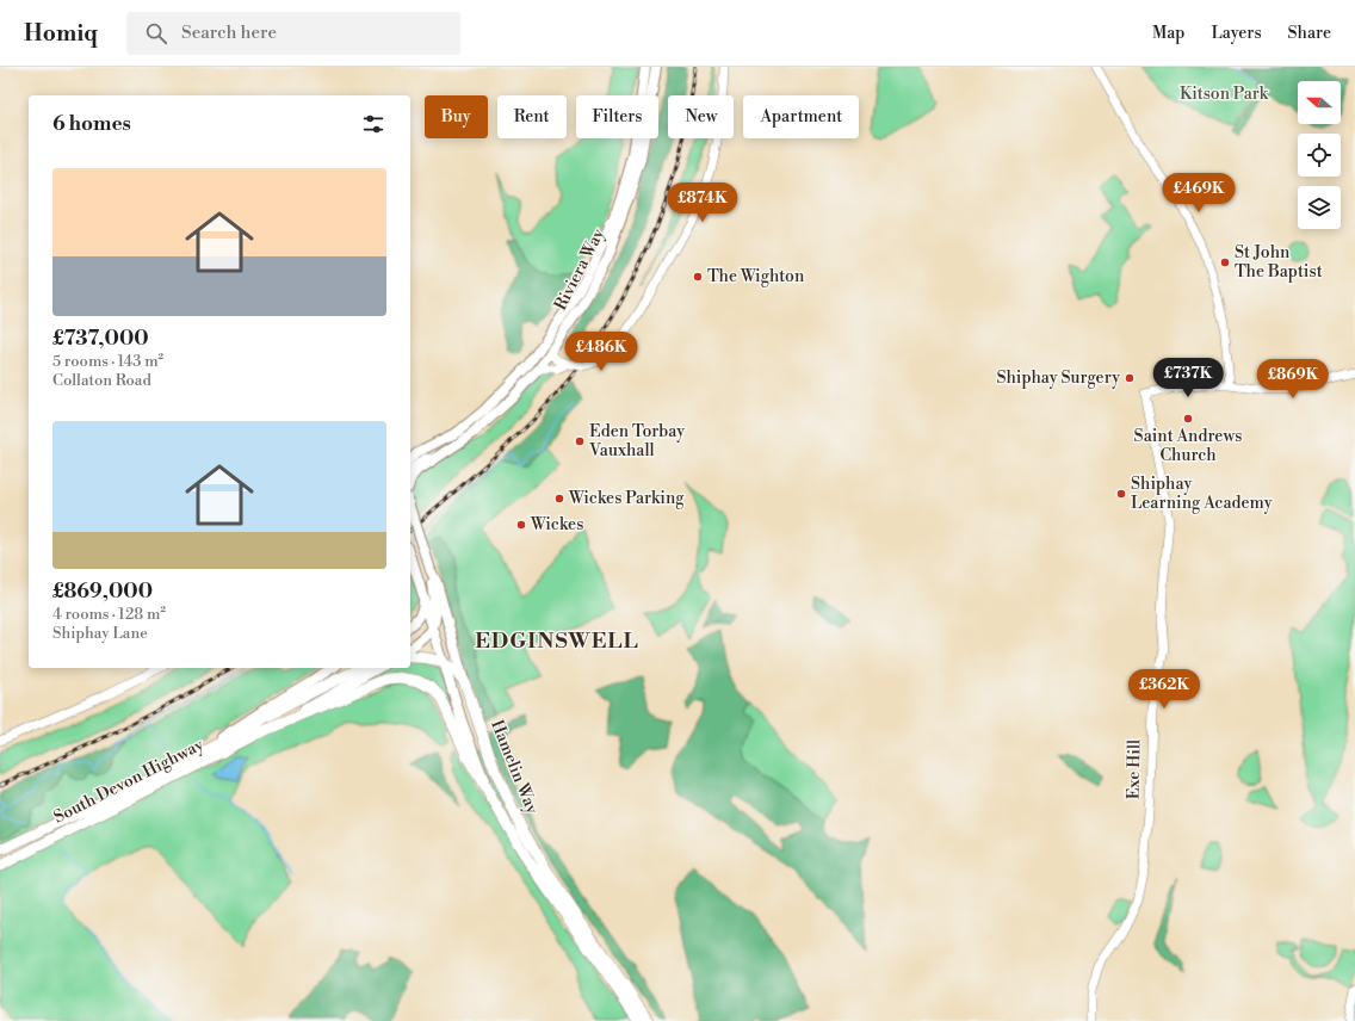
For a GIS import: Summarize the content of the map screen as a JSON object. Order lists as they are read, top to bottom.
{
  "streets": {
    "highway": ["Hamelin Way", "South Devon Highway"],
    "main road": ["Riviera Way"],
    "street": ["Exe Hill"]
  },
  "crossings": [
    ["Hamelin Way", "South Devon Highway"]
  ],
  "districts": ["EDGINSWELL"],
  "parks": ["Kitson Park"],
  "places": [
    "St John The Baptist",
    "The Wighton",
    "Shiphay Surgery",
    "Saint Andrews Church",
    "Eden Torbay Vauxhall",
    "Shiphay Learning Academy",
    "Wickes Parking",
    "Wickes"
  ],
  "north": "left",
  "page": {
    "header": "Homiq",
    "search": "Search here",
    "nav": ["Map", "Layers", "Share"],
    "chip": [
      "Buy",
      "Rent",
      "Filters",
      "New",
      "Apartment"
    ],
    "heading": "6 homes",
    "list": [
      {
        "name": "£737,000",
        "note": "5 rooms · 143 m² · Collaton Road"
      },
      {
        "name": "£869,000",
        "note": "4 rooms · 128 m² · Shiphay Lane"
      }
    ],
    "price": [
      "£469K",
      "£874K",
      "£486K",
      "£737K",
      "£869K",
      "£362K"
    ]
  }
}
